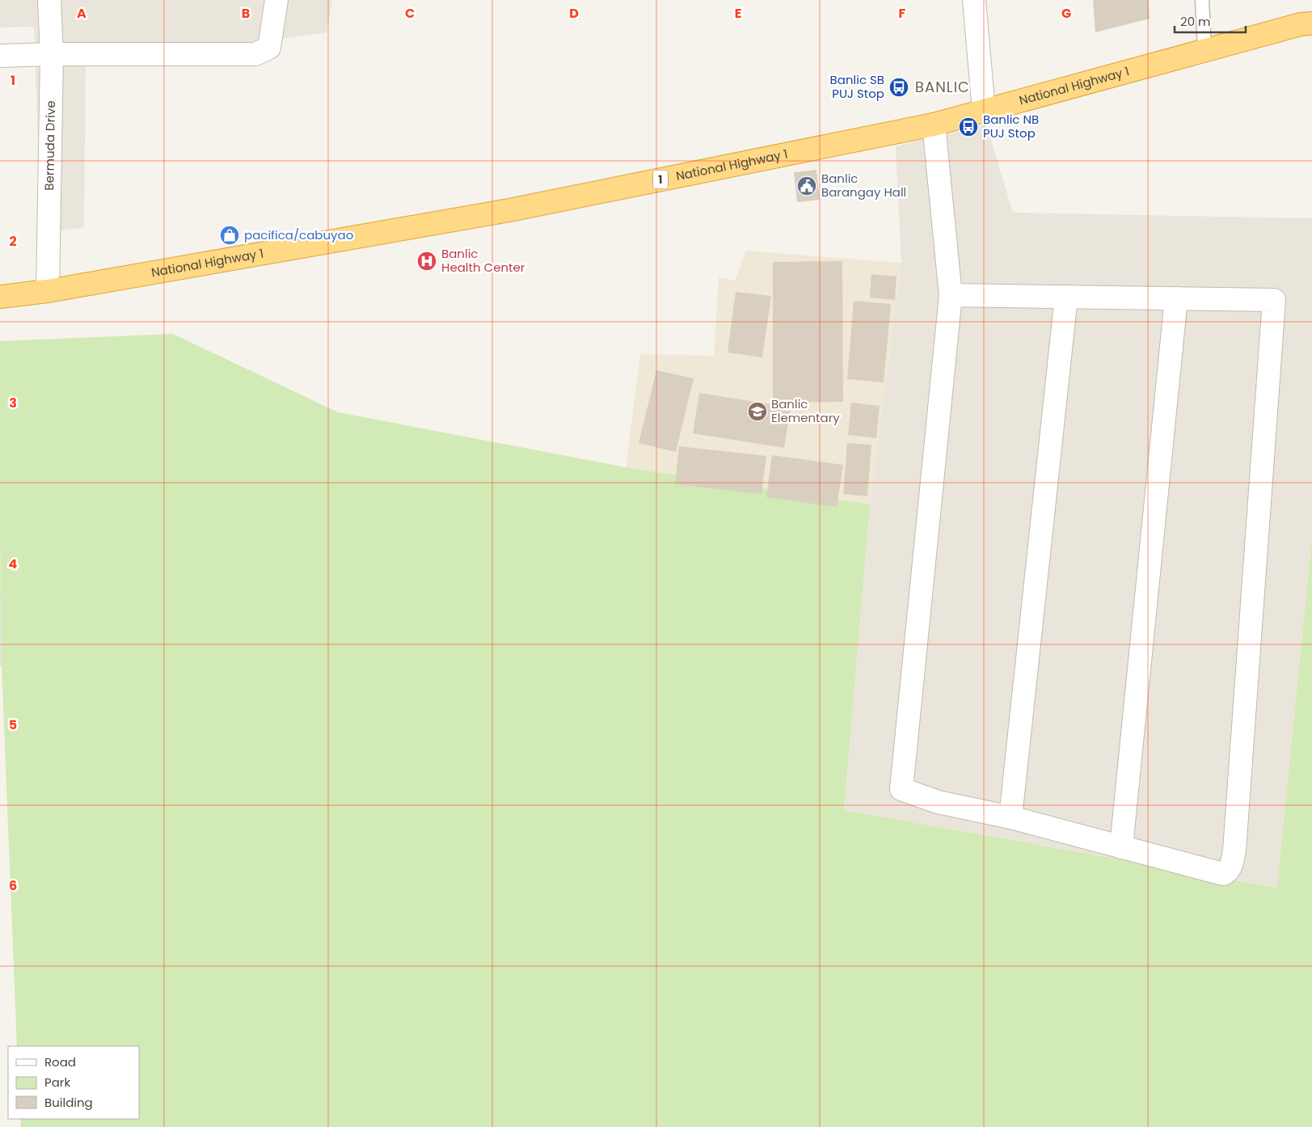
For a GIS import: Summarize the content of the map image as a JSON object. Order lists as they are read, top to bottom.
{
  "streets": {
    "highway": ["National Highway 1", "1"],
    "street": ["Bermuda Drive"]
  },
  "crossings": [
    ["National Highway 1", "Bermuda Drive"]
  ],
  "districts": ["BANLIC"],
  "places": {
    "bus stop": ["Banlic SB PUJ Stop", "Banlic NB PUJ Stop"],
    "public building": ["Banlic Barangay Hall"],
    "shop": ["pacifica/cabuyao"],
    "hospital": ["Banlic Health Center"],
    "school or university": ["Banlic Elementary"]
  },
  "legend": ["Road", "Park", "Building"],
  "scale_bar": "20 m",
  "grid": {
    "columns": [
      "A",
      "B",
      "C",
      "D",
      "E",
      "F",
      "G"
    ],
    "rows": [
      "1",
      "2",
      "3",
      "4",
      "5",
      "6"
    ]
  }
}
